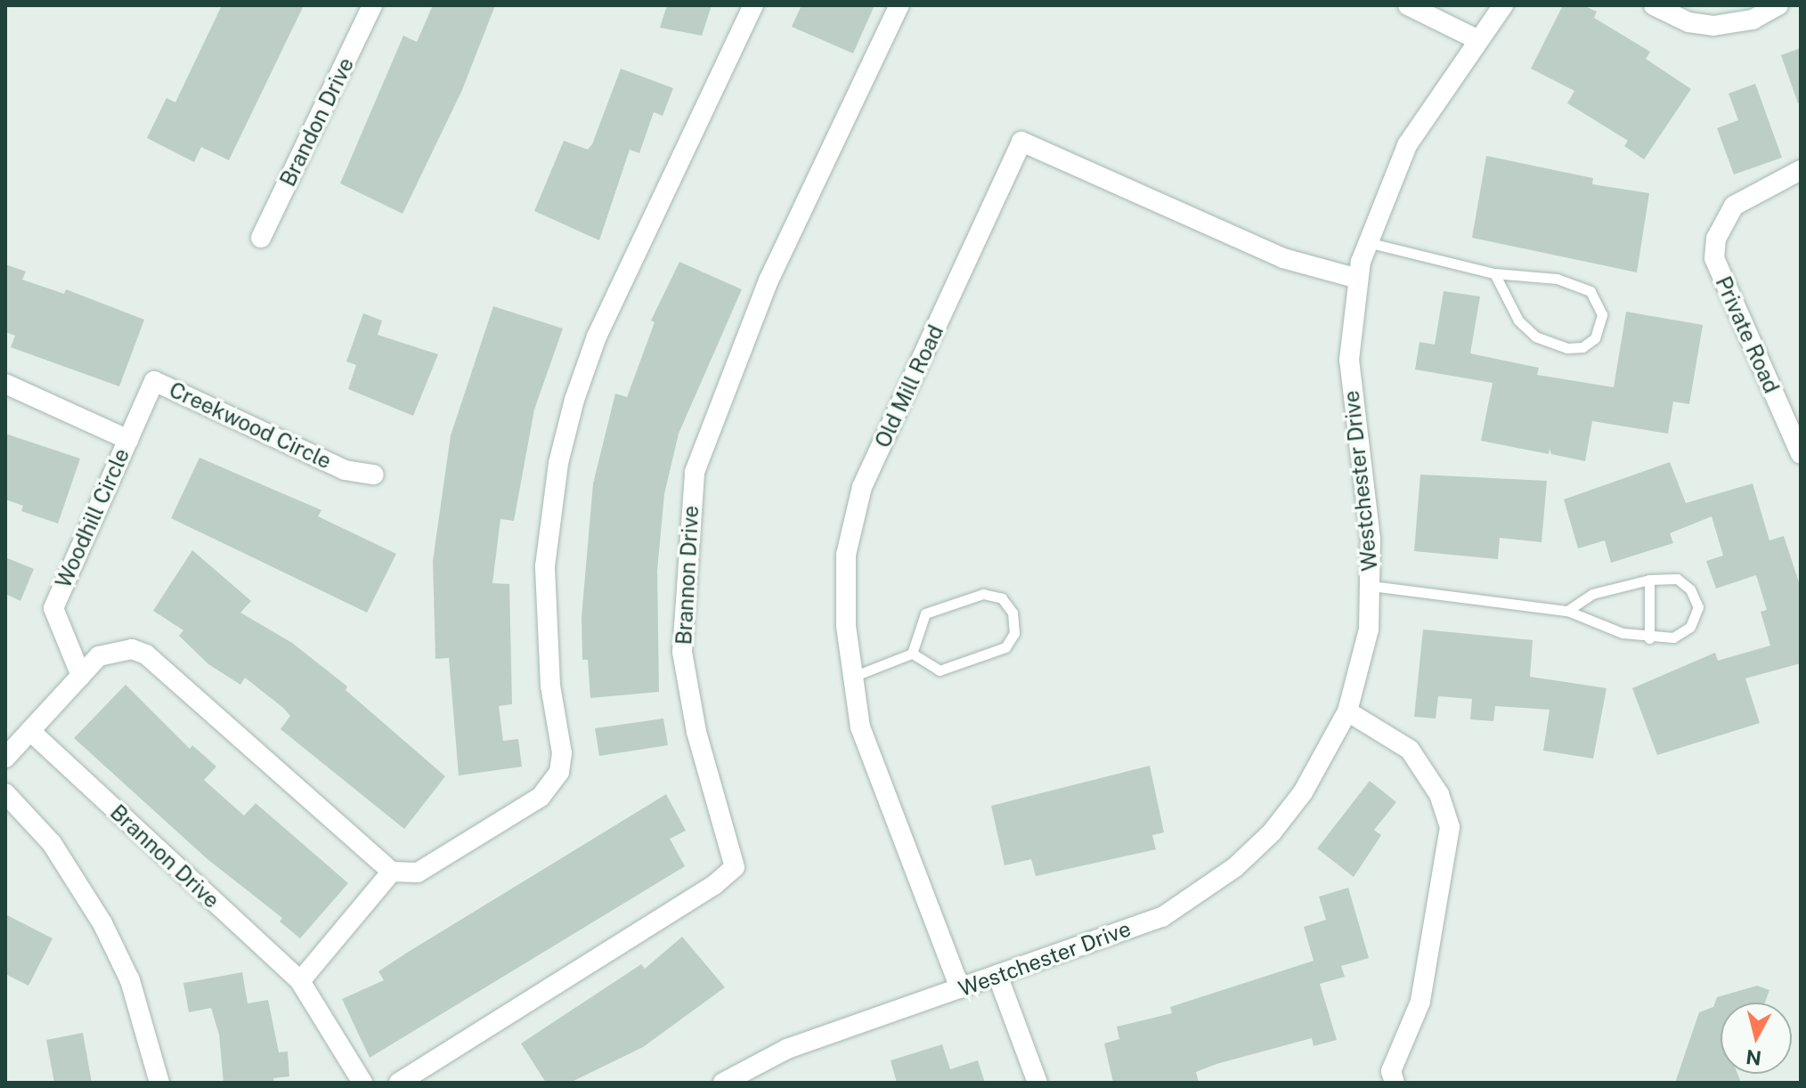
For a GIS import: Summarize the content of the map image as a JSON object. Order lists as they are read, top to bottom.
{
  "streets": {
    "street": [
      "Brandon Drive",
      "Private Road",
      "Old Mill Road",
      "Creekwood Circle",
      "Westchester Drive",
      "Woodhill Circle",
      "Brannon Drive"
    ]
  },
  "crossings": [
    ["Old Mill Road", "Westchester Drive"],
    ["Creekwood Circle", "Woodhill Circle"]
  ],
  "north": "bottom"
}
